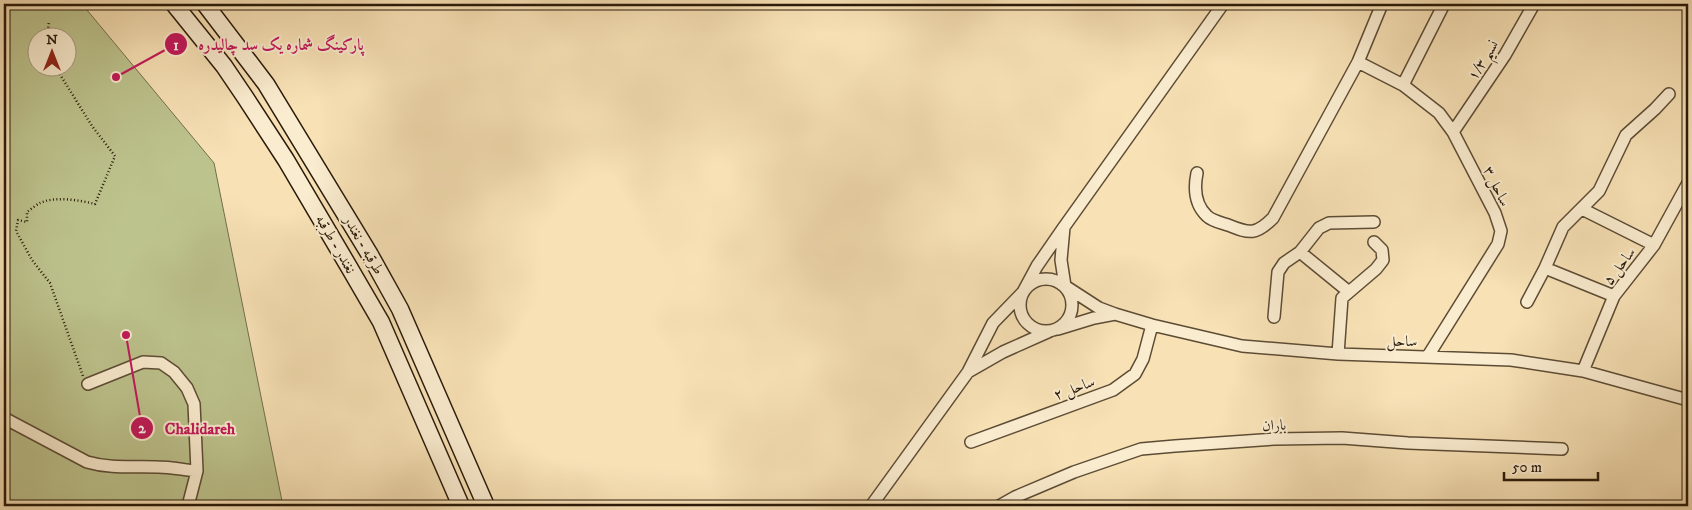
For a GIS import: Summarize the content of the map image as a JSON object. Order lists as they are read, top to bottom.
{
  "streets": {
    "street": [
      "نسیم ۱/۳",
      "ساحل ۳",
      "نغندر - طرقبه",
      "طرقبه - نغندر",
      "ساحل ۵",
      "ساحل",
      "ساحل ۲",
      "باران"
    ]
  },
  "crossings": [
    ["نسیم ۱/۳", "ساحل ۳"],
    ["ساحل ۳", "ساحل"],
    ["ساحل ۵", "ساحل"],
    ["ساحل", "ساحل ۲"]
  ],
  "places": ["پارکینگ شماره یک سد چالیدره", "Chalidareh"],
  "scale_bar": "50 m",
  "north": "top"
}
